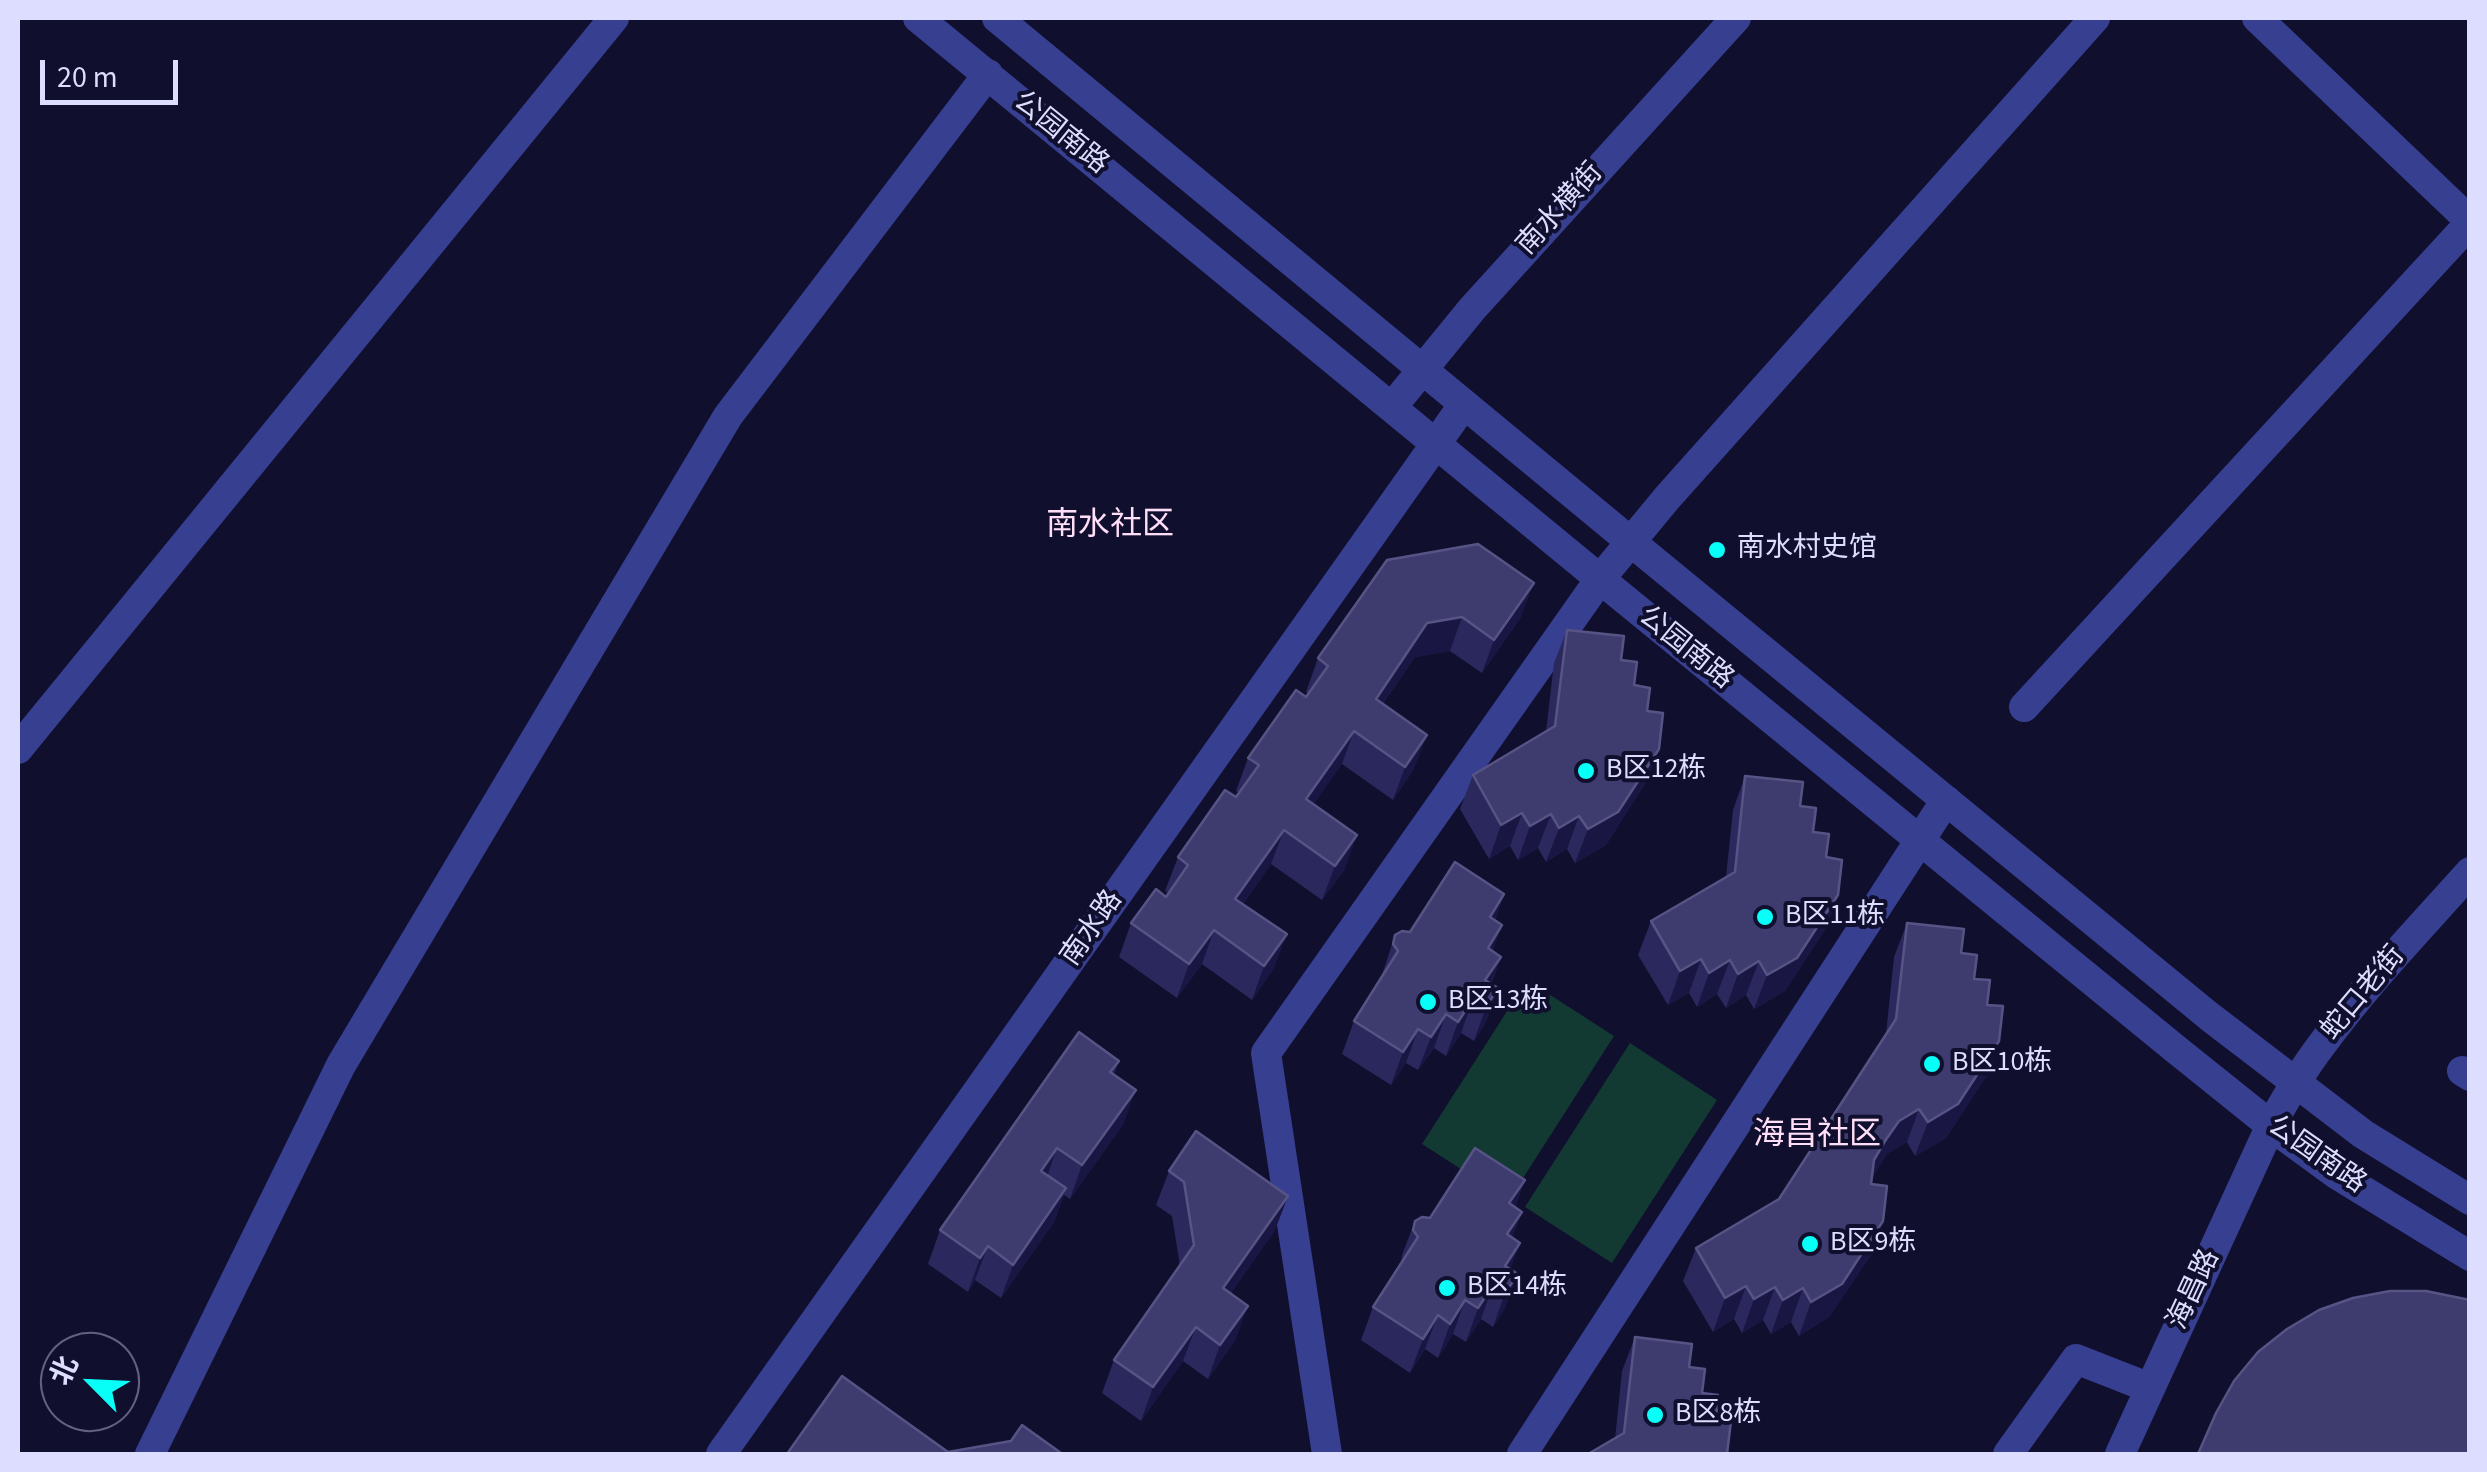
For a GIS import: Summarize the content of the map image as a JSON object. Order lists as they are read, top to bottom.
{
  "streets": {
    "street": [
      "公园南路",
      "南水横街",
      "南水路",
      "蛇口老街",
      "海昌路"
    ]
  },
  "crossings": [
    ["公园南路", "南水横街"],
    ["公园南路", "南水路"],
    ["公园南路", "蛇口老街"],
    ["公园南路", "海昌路"],
    ["蛇口老街", "海昌路"]
  ],
  "districts": ["南水社区", "海昌社区"],
  "places": [
    "南水村史馆",
    "B区12栋",
    "B区11栋",
    "B区13栋",
    "B区10栋",
    "B区9栋",
    "B区14栋",
    "B区8栋"
  ],
  "scale_bar": "20 m",
  "north": "top left"
}
